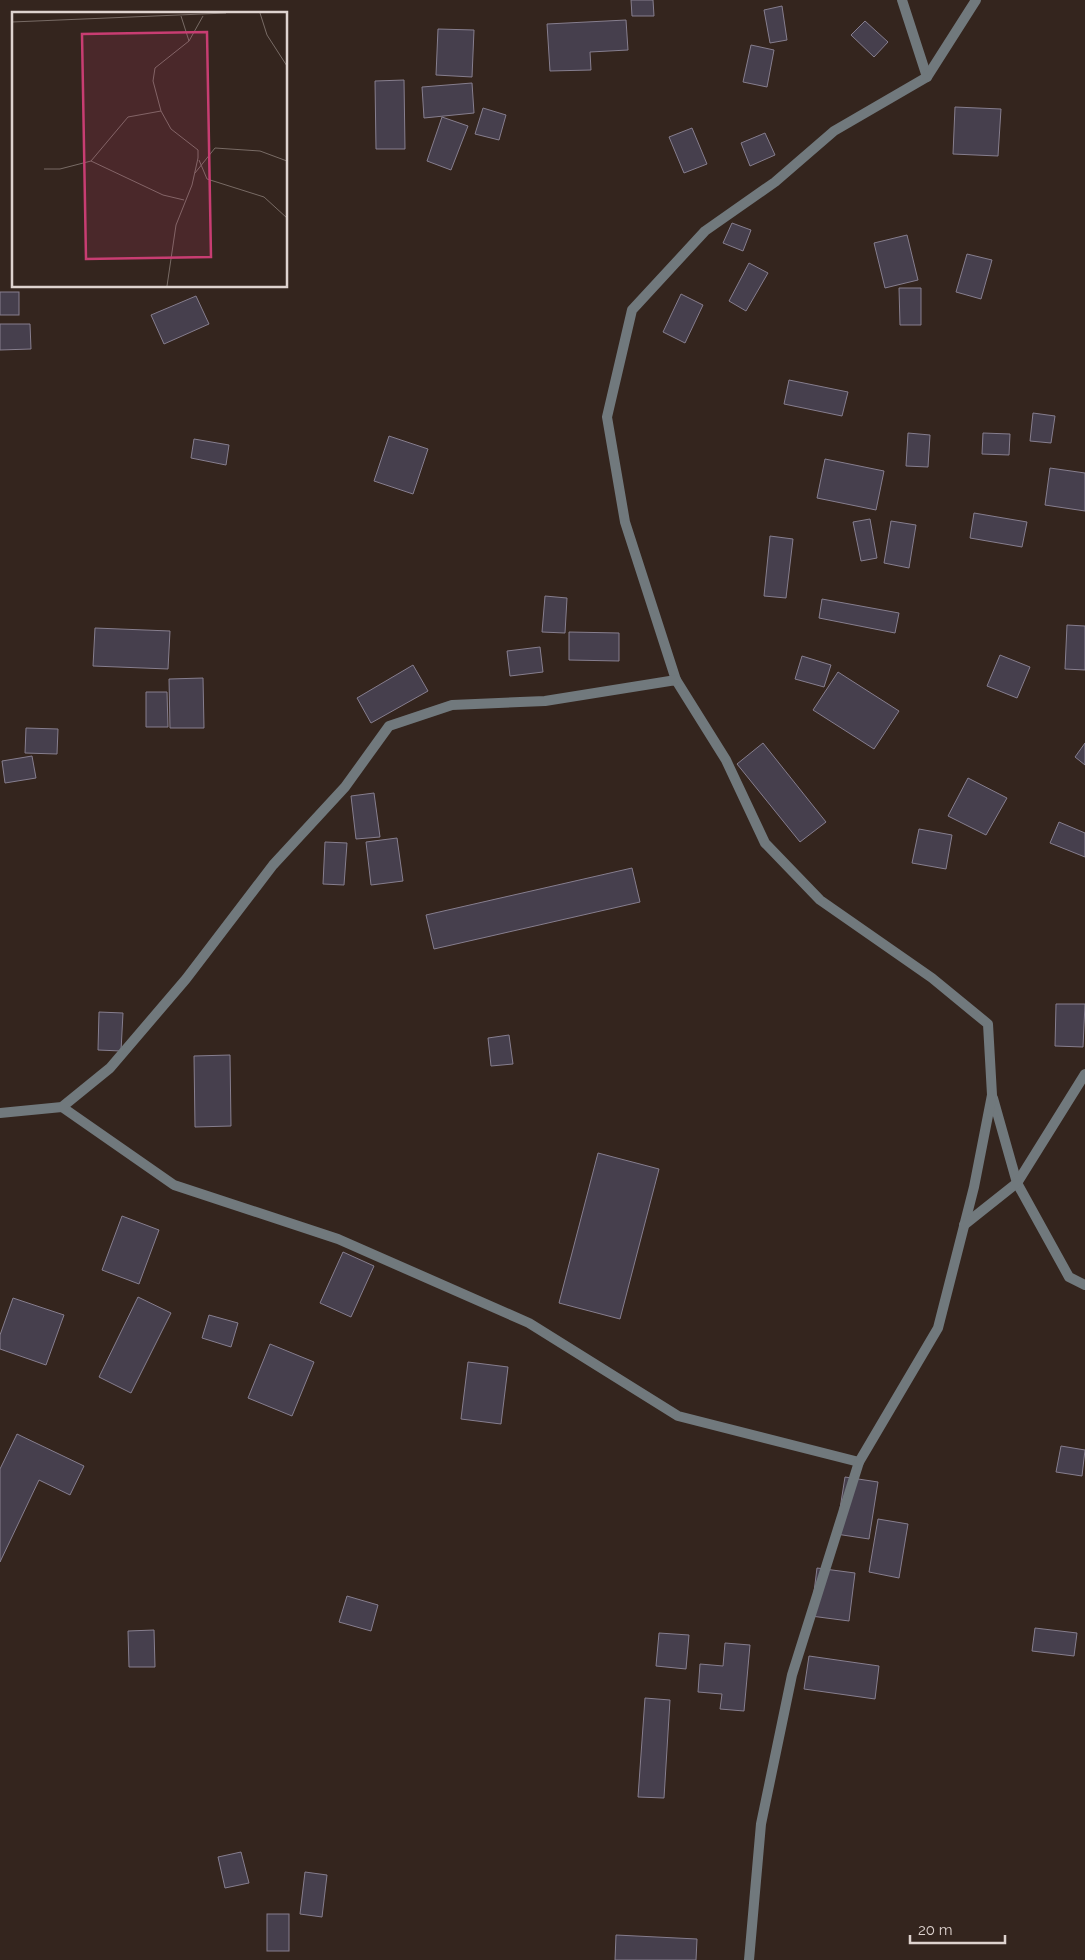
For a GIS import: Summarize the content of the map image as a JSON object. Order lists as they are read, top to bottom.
{
  "scale_bar": "20 m"
}
